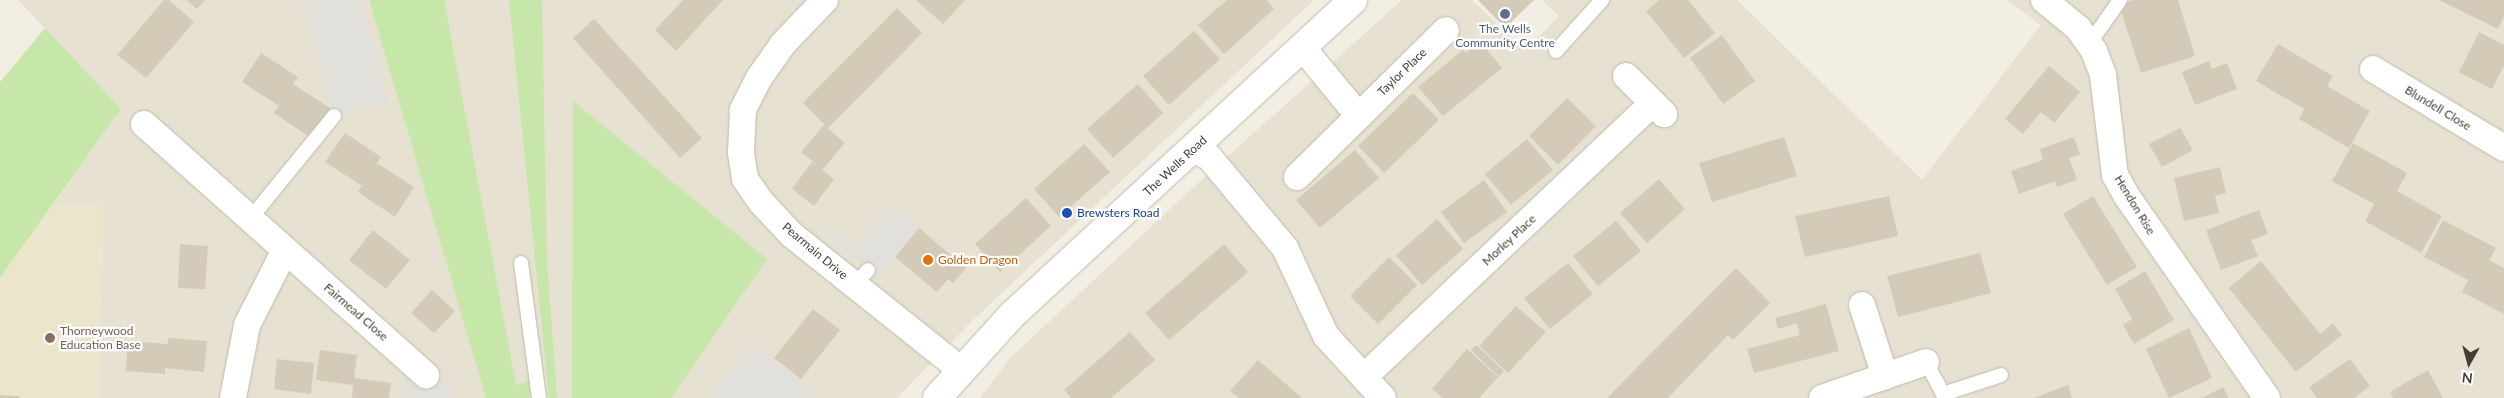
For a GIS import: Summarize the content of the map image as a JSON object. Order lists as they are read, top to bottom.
{
  "streets": {
    "street": [
      "Taylor Place",
      "Blundell Close",
      "The Wells Road",
      "Hendon Rise",
      "Morley Place",
      "Pearmain Drive",
      "Fairmead Close"
    ]
  },
  "crossings": [
    ["The Wells Road", "Pearmain Drive"]
  ],
  "places": [
    "The Wells Community Centre",
    "Brewsters Road",
    "Golden Dragon",
    "Thorneywood Education Base"
  ],
  "north": "bottom"
}
